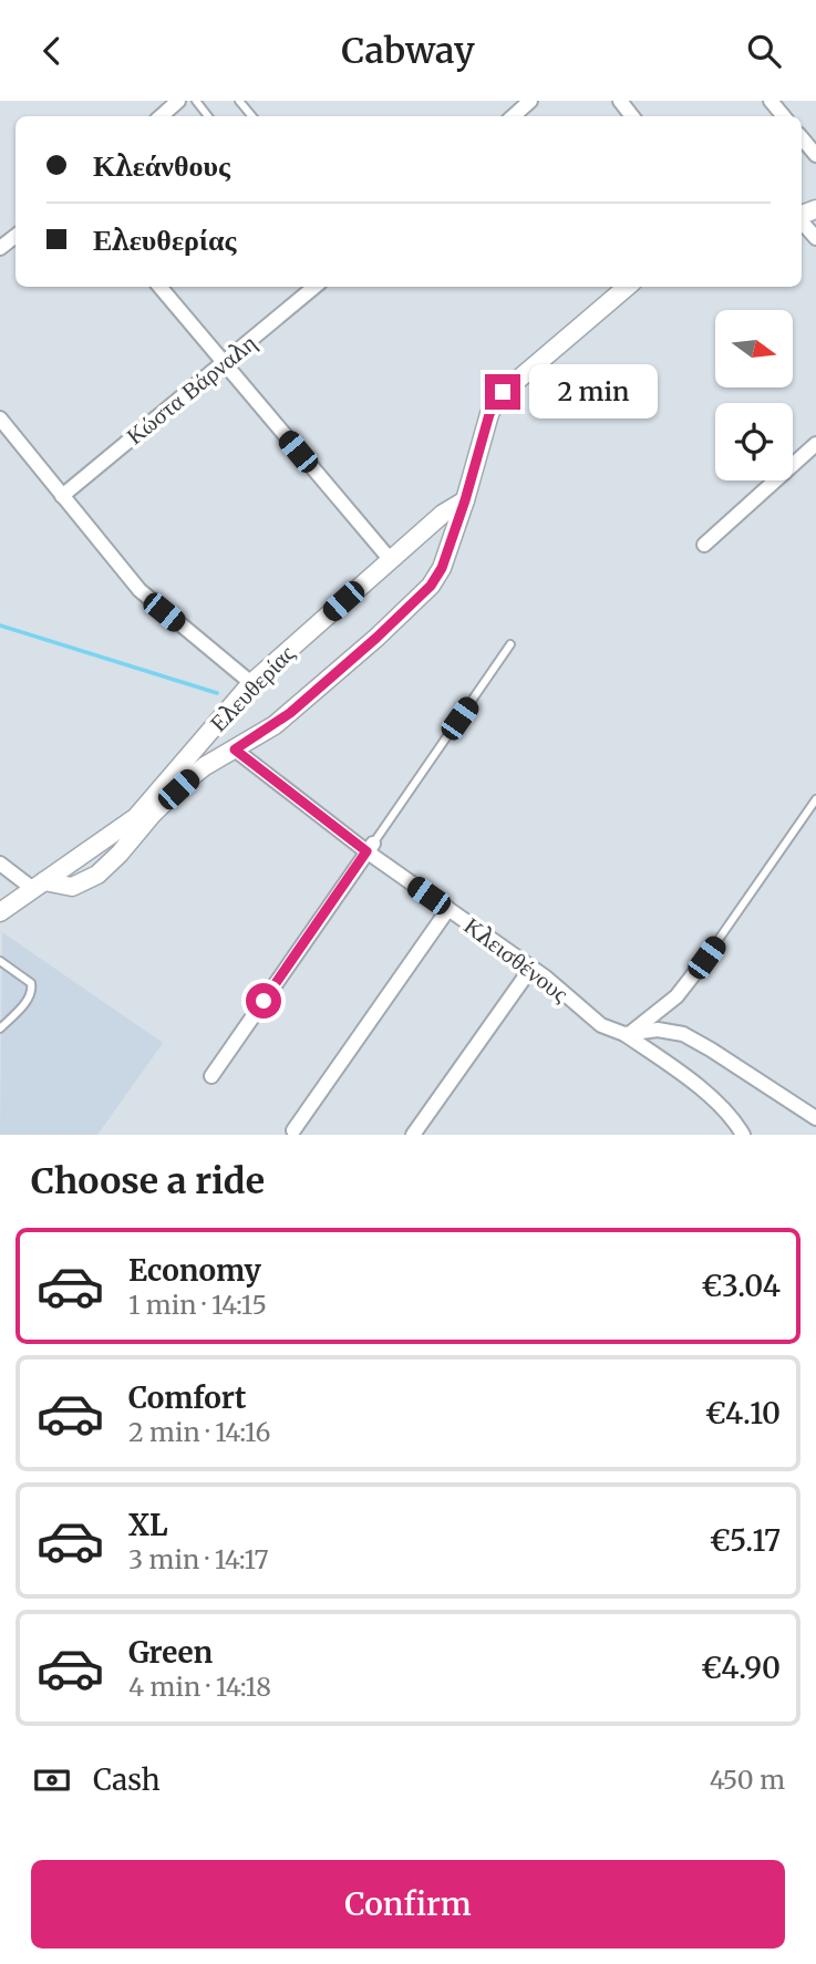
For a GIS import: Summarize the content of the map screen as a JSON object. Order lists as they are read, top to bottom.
{
  "streets": {
    "street": ["Κώστα Βάρναλη", "Ελευθερίας", "Κλεισθένους"]
  },
  "crossings": [
    ["Ελευθερίας", "Κλεισθένους"]
  ],
  "north": "right",
  "page": {
    "header": "Cabway",
    "banner": ["Κλεάνθους", "Ελευθερίας"],
    "bubble": "2 min",
    "heading": "Choose a ride",
    "list": [
      {
        "name": "Economy",
        "note": "1 min · 14:15",
        "value": "€3.04"
      },
      {
        "name": "Comfort",
        "note": "2 min · 14:16",
        "value": "€4.10"
      },
      {
        "name": "XL",
        "note": "3 min · 14:17",
        "value": "€5.17"
      },
      {
        "name": "Green",
        "note": "4 min · 14:18",
        "value": "€4.90"
      }
    ],
    "pay": ["Cash", "450 m"],
    "buttons": "Confirm"
  }
}
